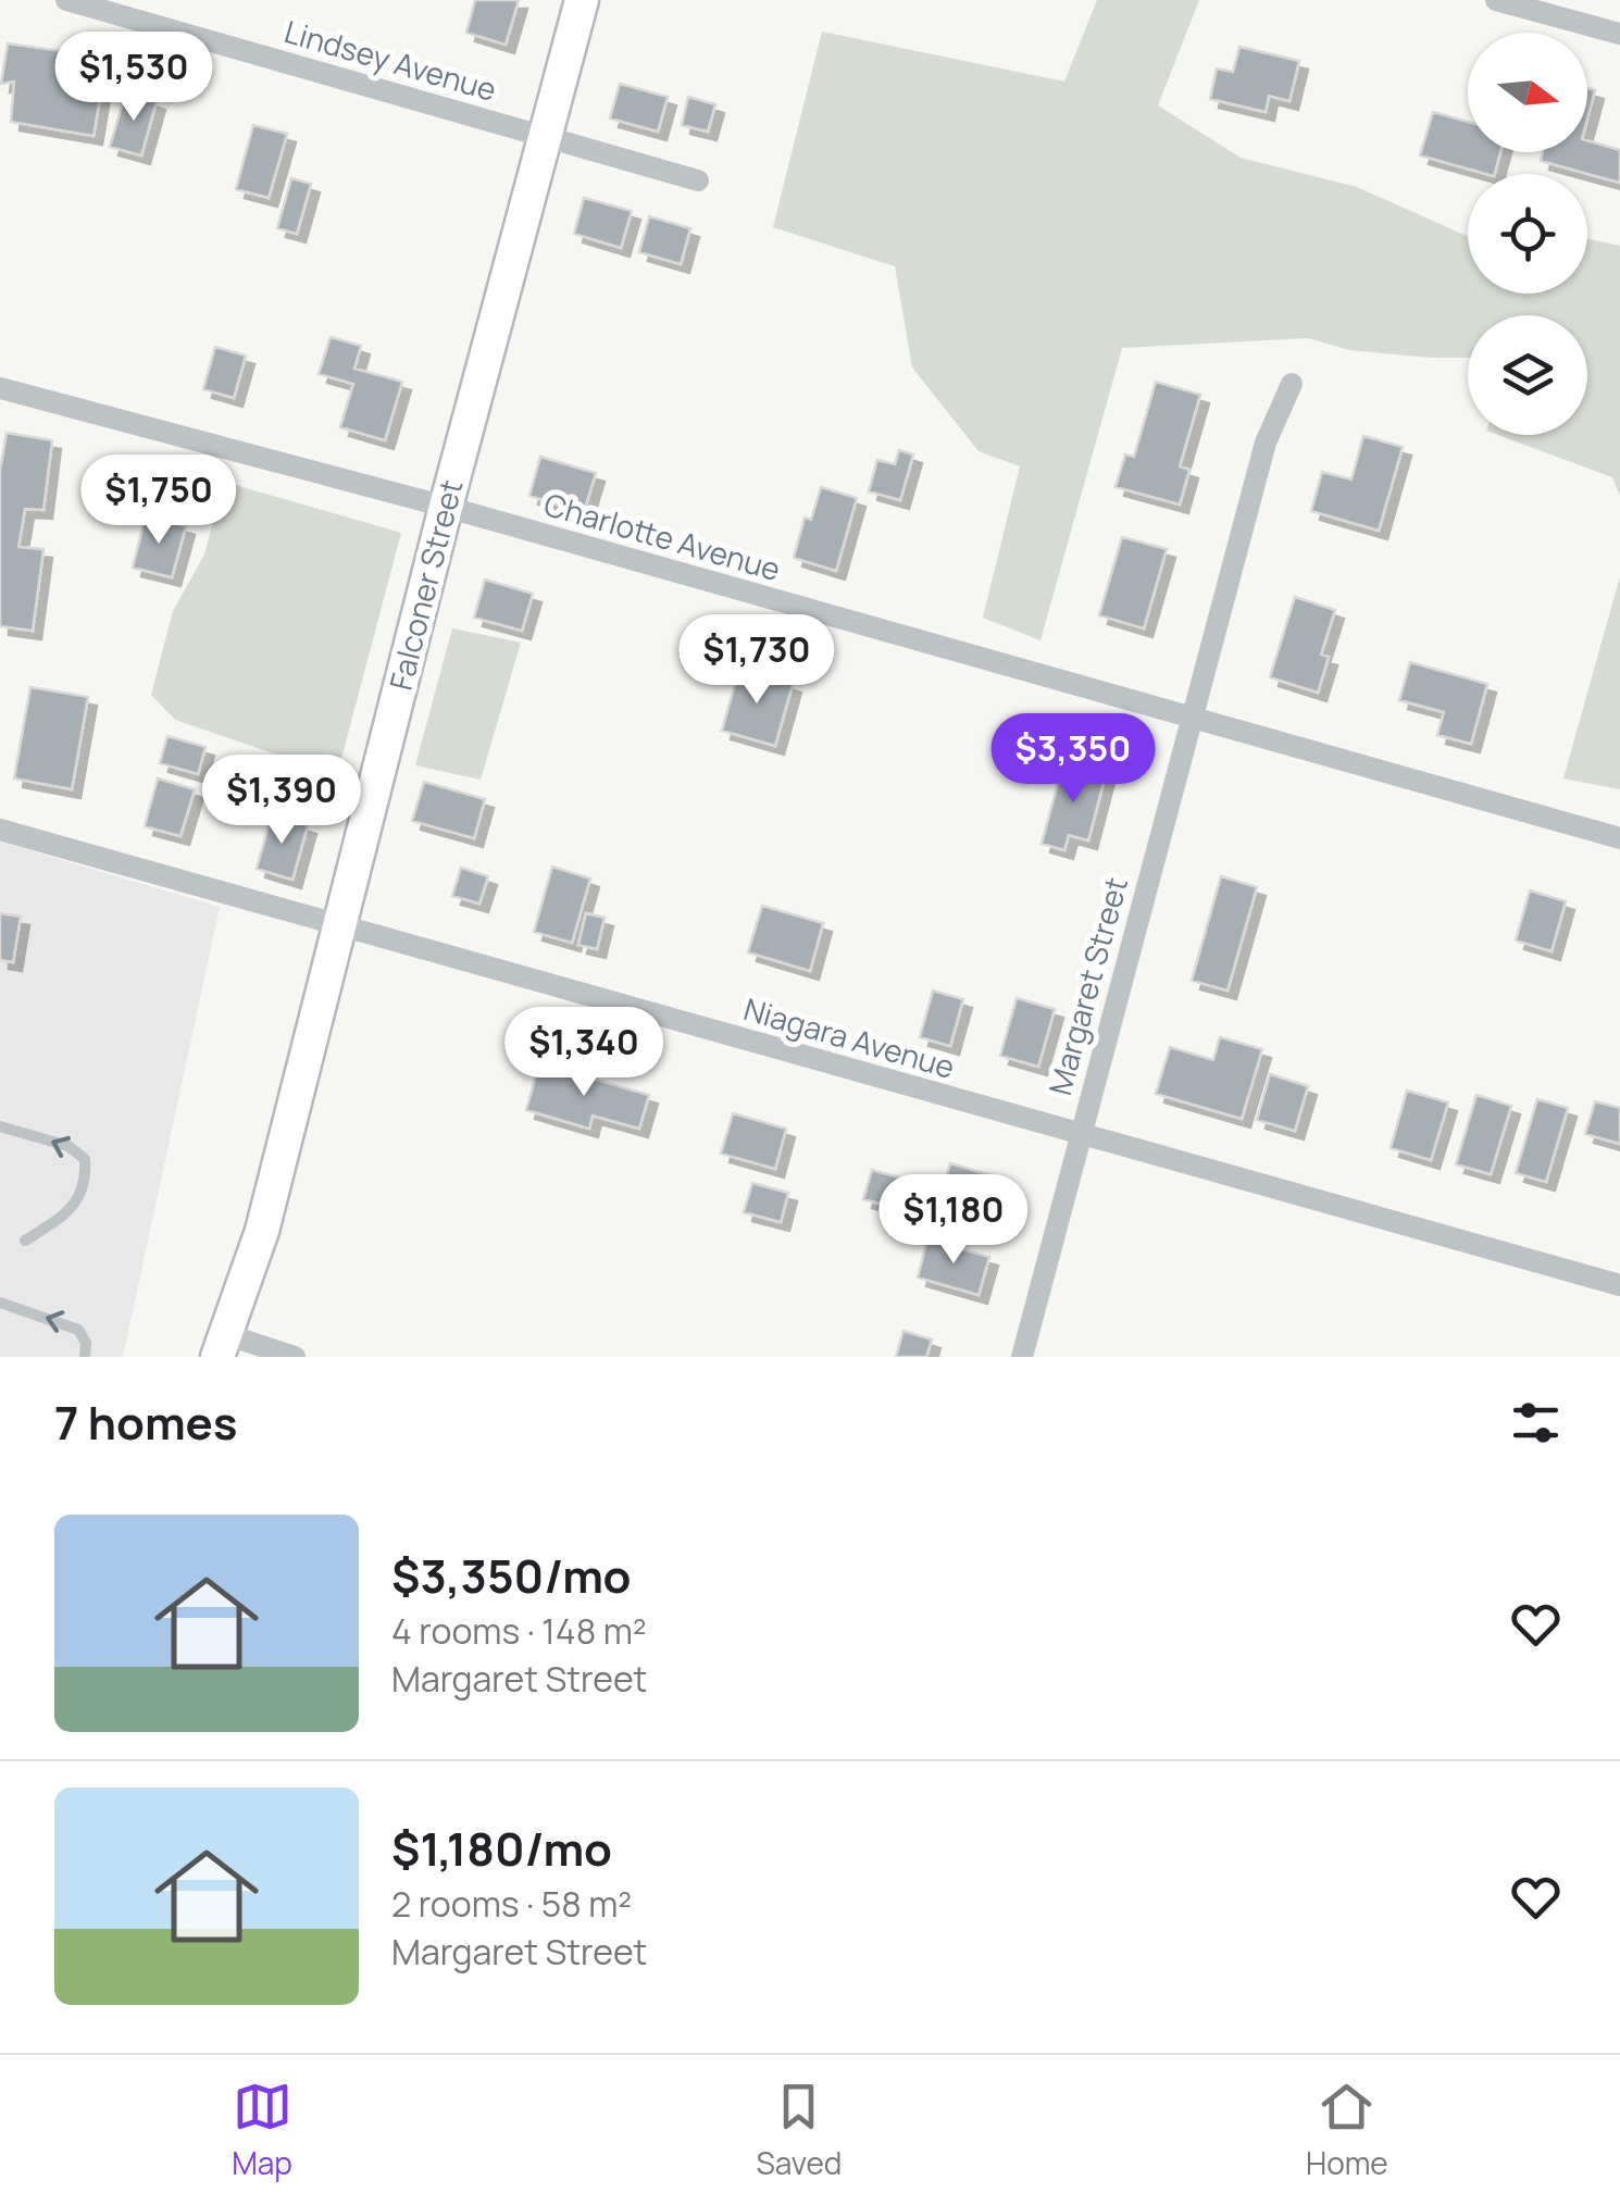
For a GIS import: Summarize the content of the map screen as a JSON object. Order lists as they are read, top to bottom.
{
  "streets": {
    "street": [
      "Lindsey Avenue",
      "Charlotte Avenue",
      "Falconer Street",
      "Margaret Street",
      "Niagara Avenue"
    ]
  },
  "crossings": [
    ["Lindsey Avenue", "Falconer Street"],
    ["Charlotte Avenue", "Falconer Street"],
    ["Charlotte Avenue", "Margaret Street"],
    ["Falconer Street", "Niagara Avenue"],
    ["Margaret Street", "Niagara Avenue"]
  ],
  "north": "right",
  "page": {
    "price": [
      "$1,530",
      "$1,750",
      "$1,730",
      "$3,350",
      "$1,390",
      "$1,340",
      "$1,180"
    ],
    "heading": "7 homes",
    "list": [
      {
        "name": "$3,350/mo",
        "note": "4 rooms · 148 m² · Margaret Street"
      },
      {
        "name": "$1,180/mo",
        "note": "2 rooms · 58 m² · Margaret Street"
      }
    ],
    "tabs": ["Map", "Saved", "Home"]
  }
}
